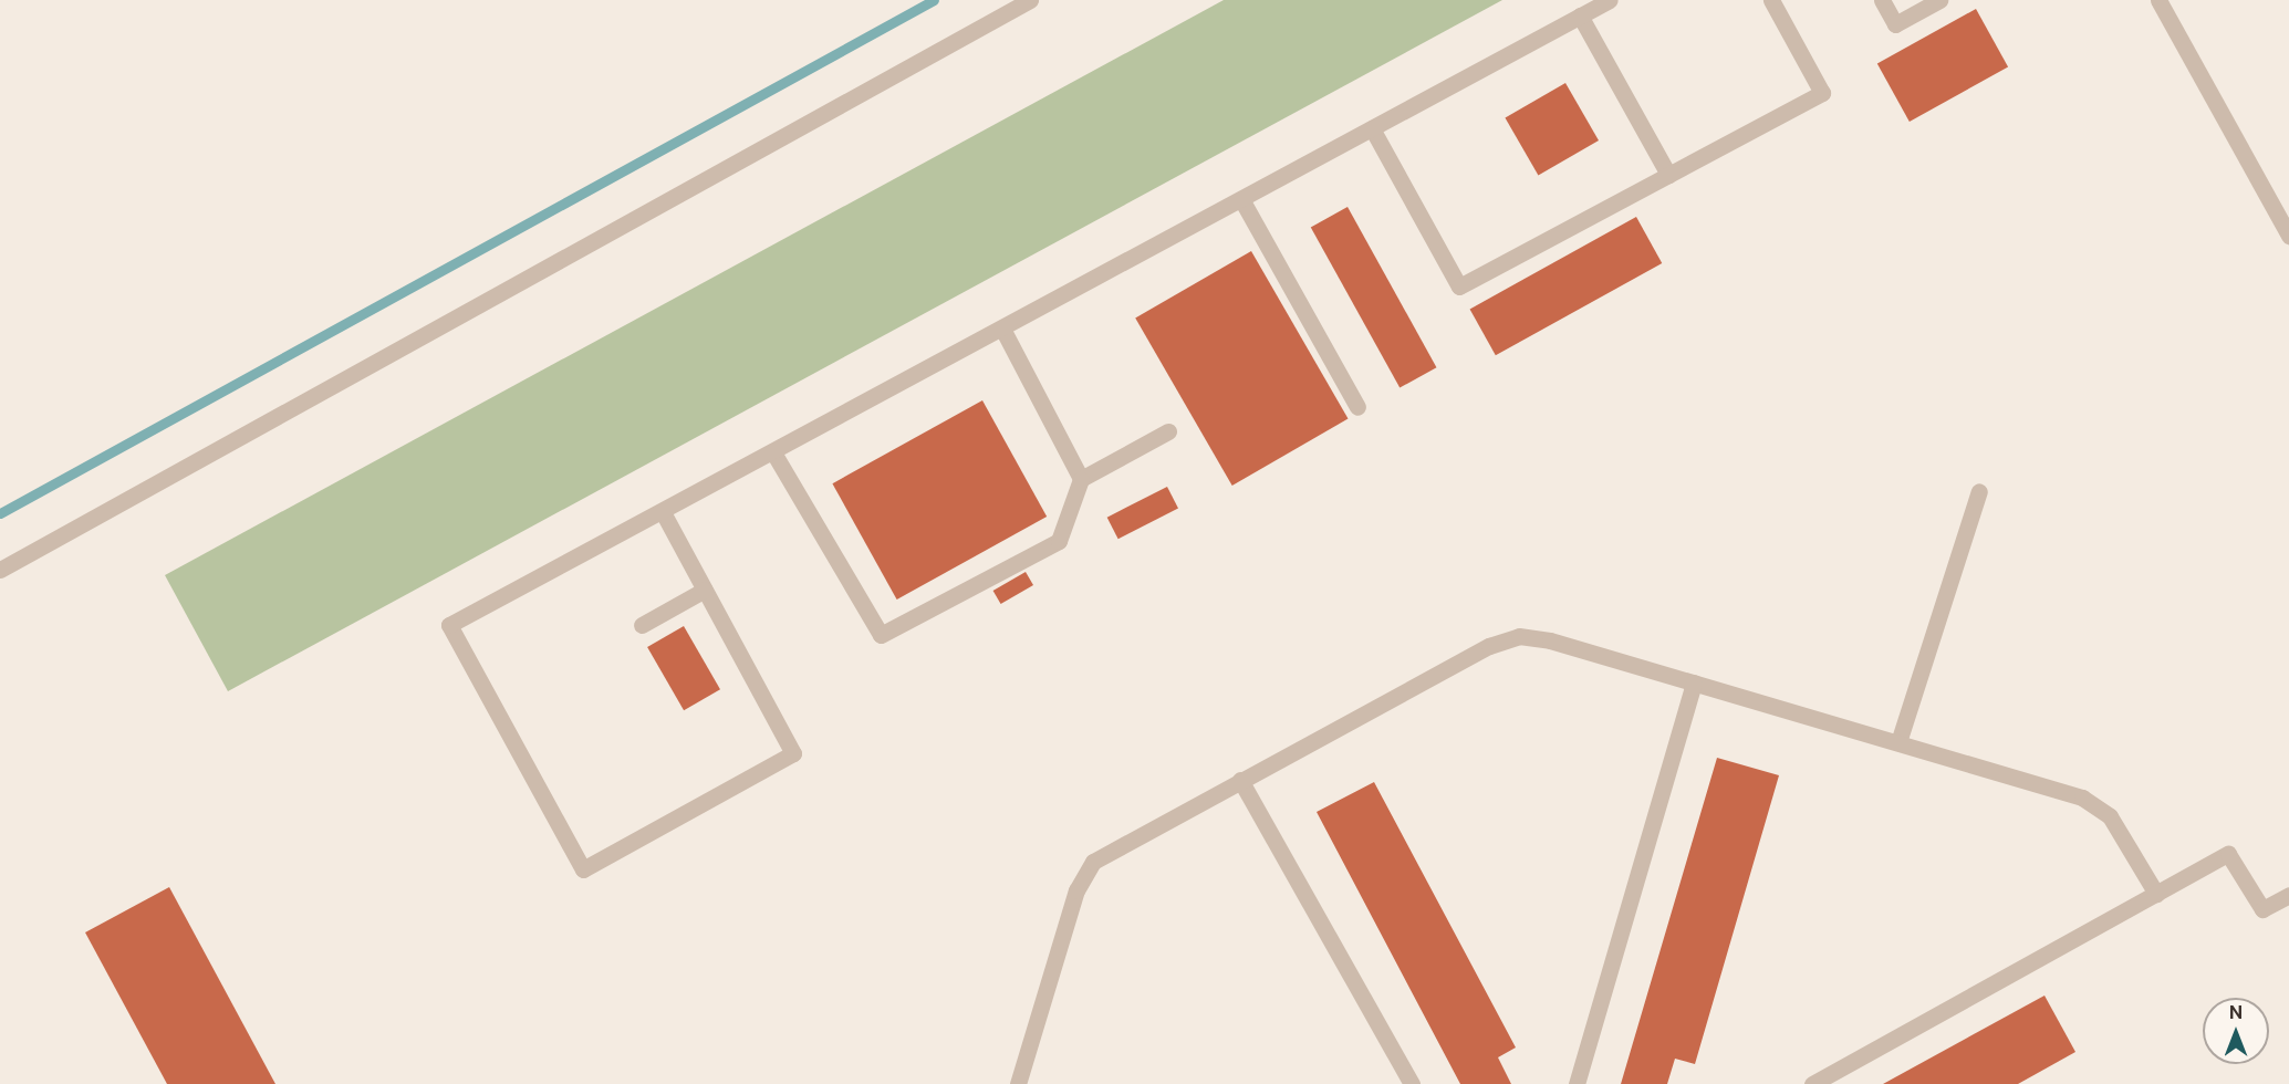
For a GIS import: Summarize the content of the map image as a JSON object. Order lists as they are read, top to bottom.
{
  "north": "top"
}
